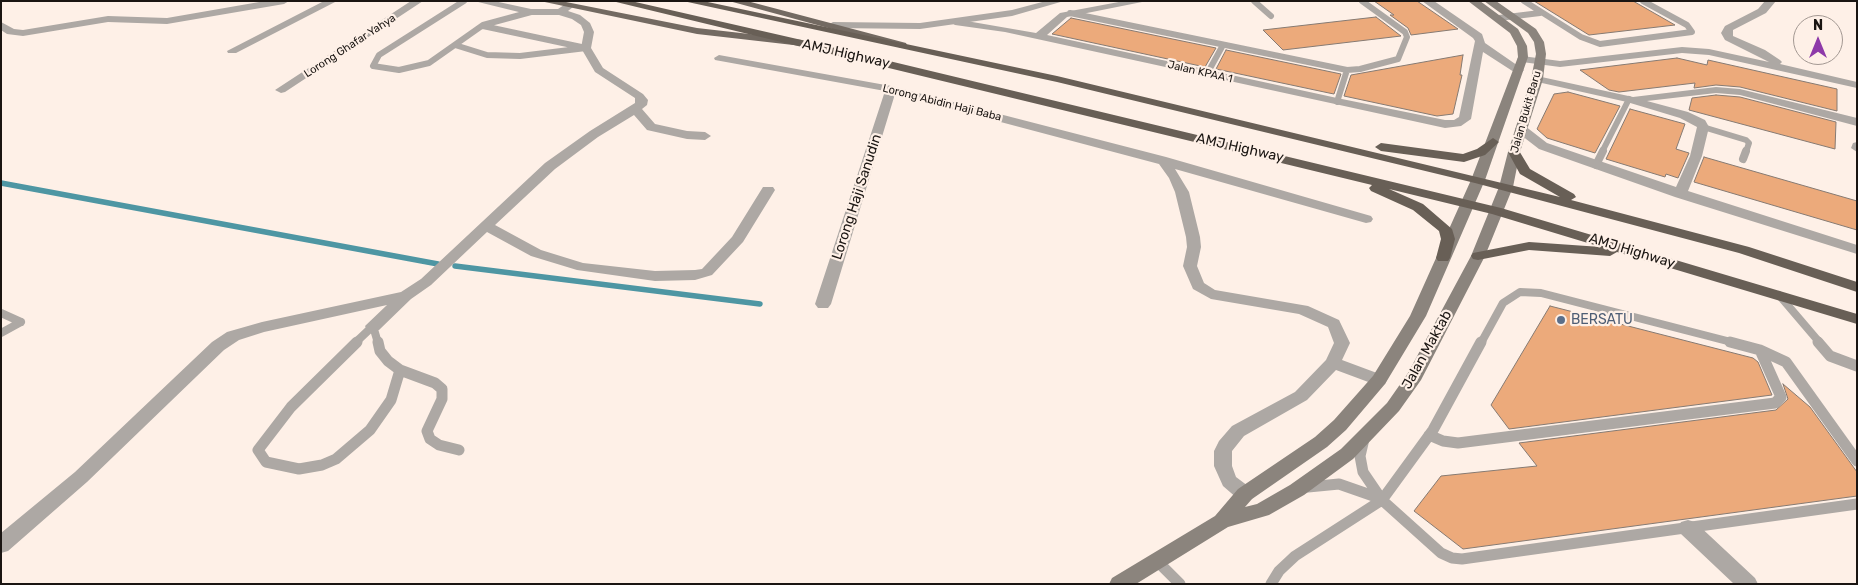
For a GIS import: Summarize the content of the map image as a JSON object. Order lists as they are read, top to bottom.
{
  "streets": {
    "highway": ["AMJ Highway"],
    "main road": ["Jalan Bukit Baru", "Jalan Maktab"],
    "street": [
      "Lorong Ghafar Yahya",
      "Jalan KPAA 1",
      "Lorong Abidin Haji Baba",
      "Lorong Haji Sanudin"
    ]
  },
  "crossings": [
    ["AMJ Highway", "Jalan Bukit Baru"],
    ["AMJ Highway", "Jalan Maktab"],
    ["Lorong Abidin Haji Baba", "Lorong Haji Sanudin"],
    ["Jalan Bukit Baru", "Jalan Maktab"]
  ],
  "places": ["BERSATU"],
  "north": "top"
}
